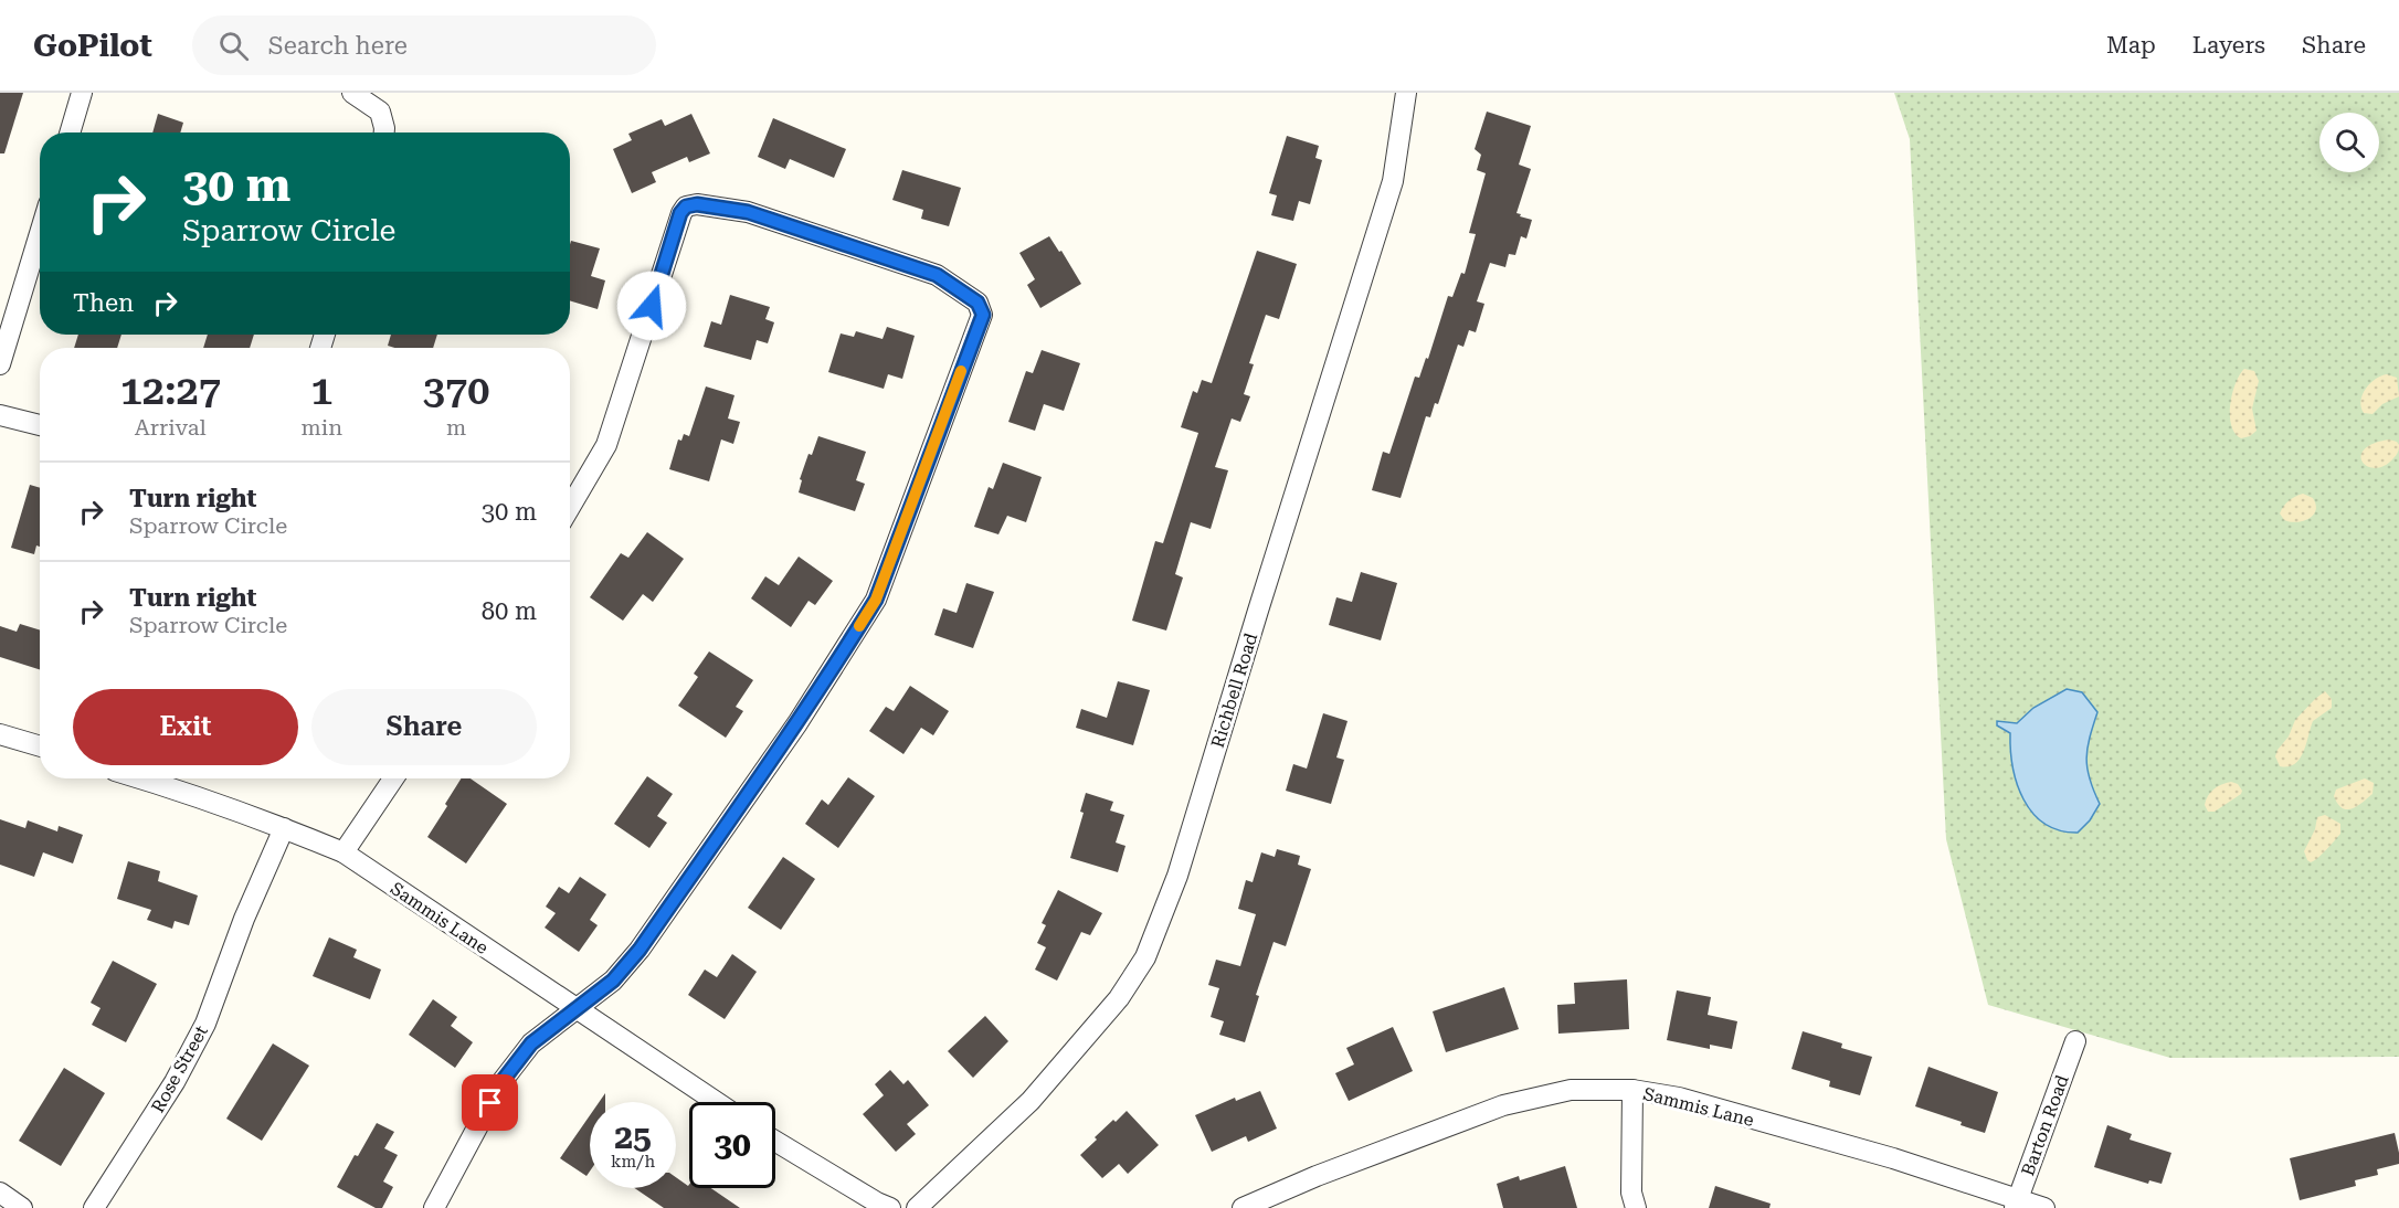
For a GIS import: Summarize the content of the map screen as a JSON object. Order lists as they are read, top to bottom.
{
  "streets": {
    "street": [
      "Richbell Road",
      "Sammis Lane",
      "Rose Street",
      "Barton Road"
    ]
  },
  "crossings": [
    ["Sammis Lane", "Rose Street"],
    ["Sammis Lane", "Barton Road"]
  ],
  "page": {
    "header": "GoPilot",
    "search": "Search here",
    "nav": ["Map", "Layers", "Share"],
    "turn": ["30 m", "Sparrow Circle"],
    "then": "Then",
    "eta": [
      "12:27",
      "Arrival",
      "1",
      "min",
      "370",
      "m"
    ],
    "list": [
      {
        "name": "Turn right",
        "note": "Sparrow Circle",
        "value": "30 m"
      },
      {
        "name": "Turn right",
        "note": "Sparrow Circle",
        "value": "80 m"
      }
    ],
    "buttons": ["Exit", "Share"],
    "speed": "25 km/h",
    "limit": "30"
  }
}
